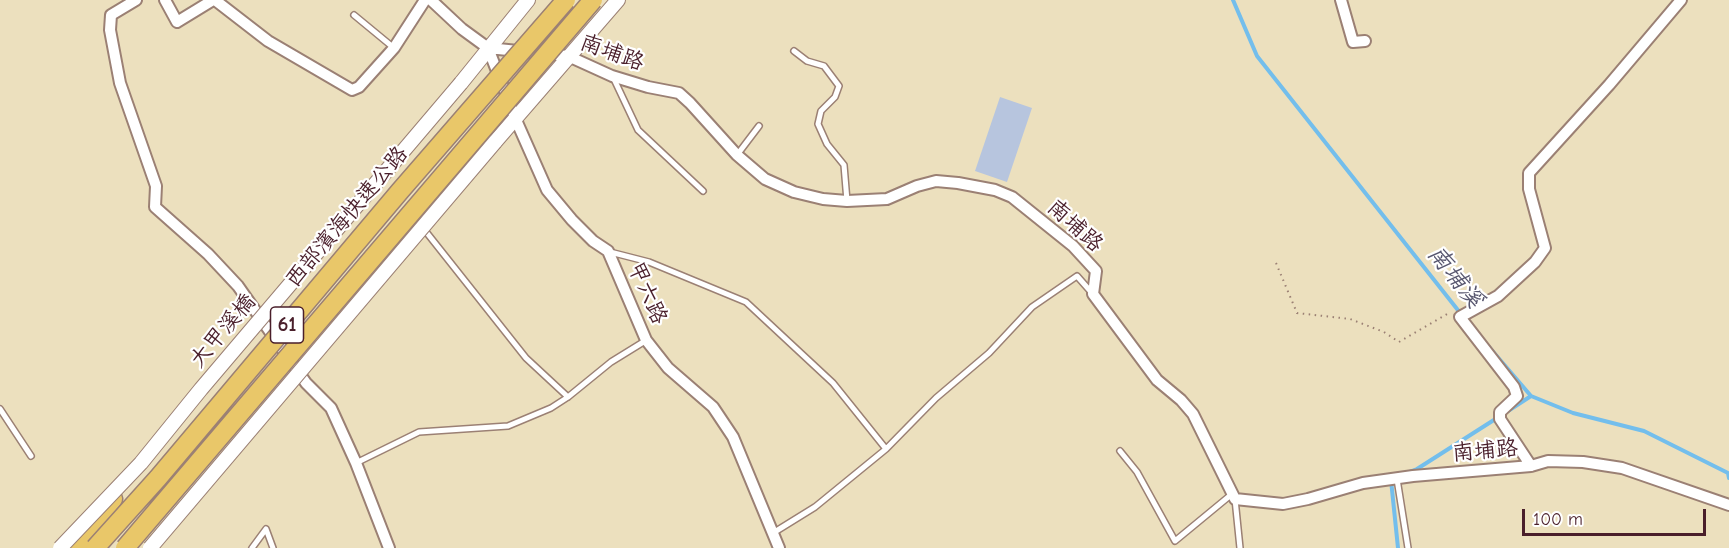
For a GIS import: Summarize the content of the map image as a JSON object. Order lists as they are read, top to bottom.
{
  "streets": {
    "highway": ["西部濱海快速公路", "61"],
    "street": ["南埔路", "甲六路", "大甲溪橋"]
  },
  "crossings": [
    ["南埔路", "甲六路"],
    ["南埔路", "大甲溪橋"],
    ["甲六路", "大甲溪橋"]
  ],
  "water": ["南埔溪"],
  "scale_bar": "100 m"
}
